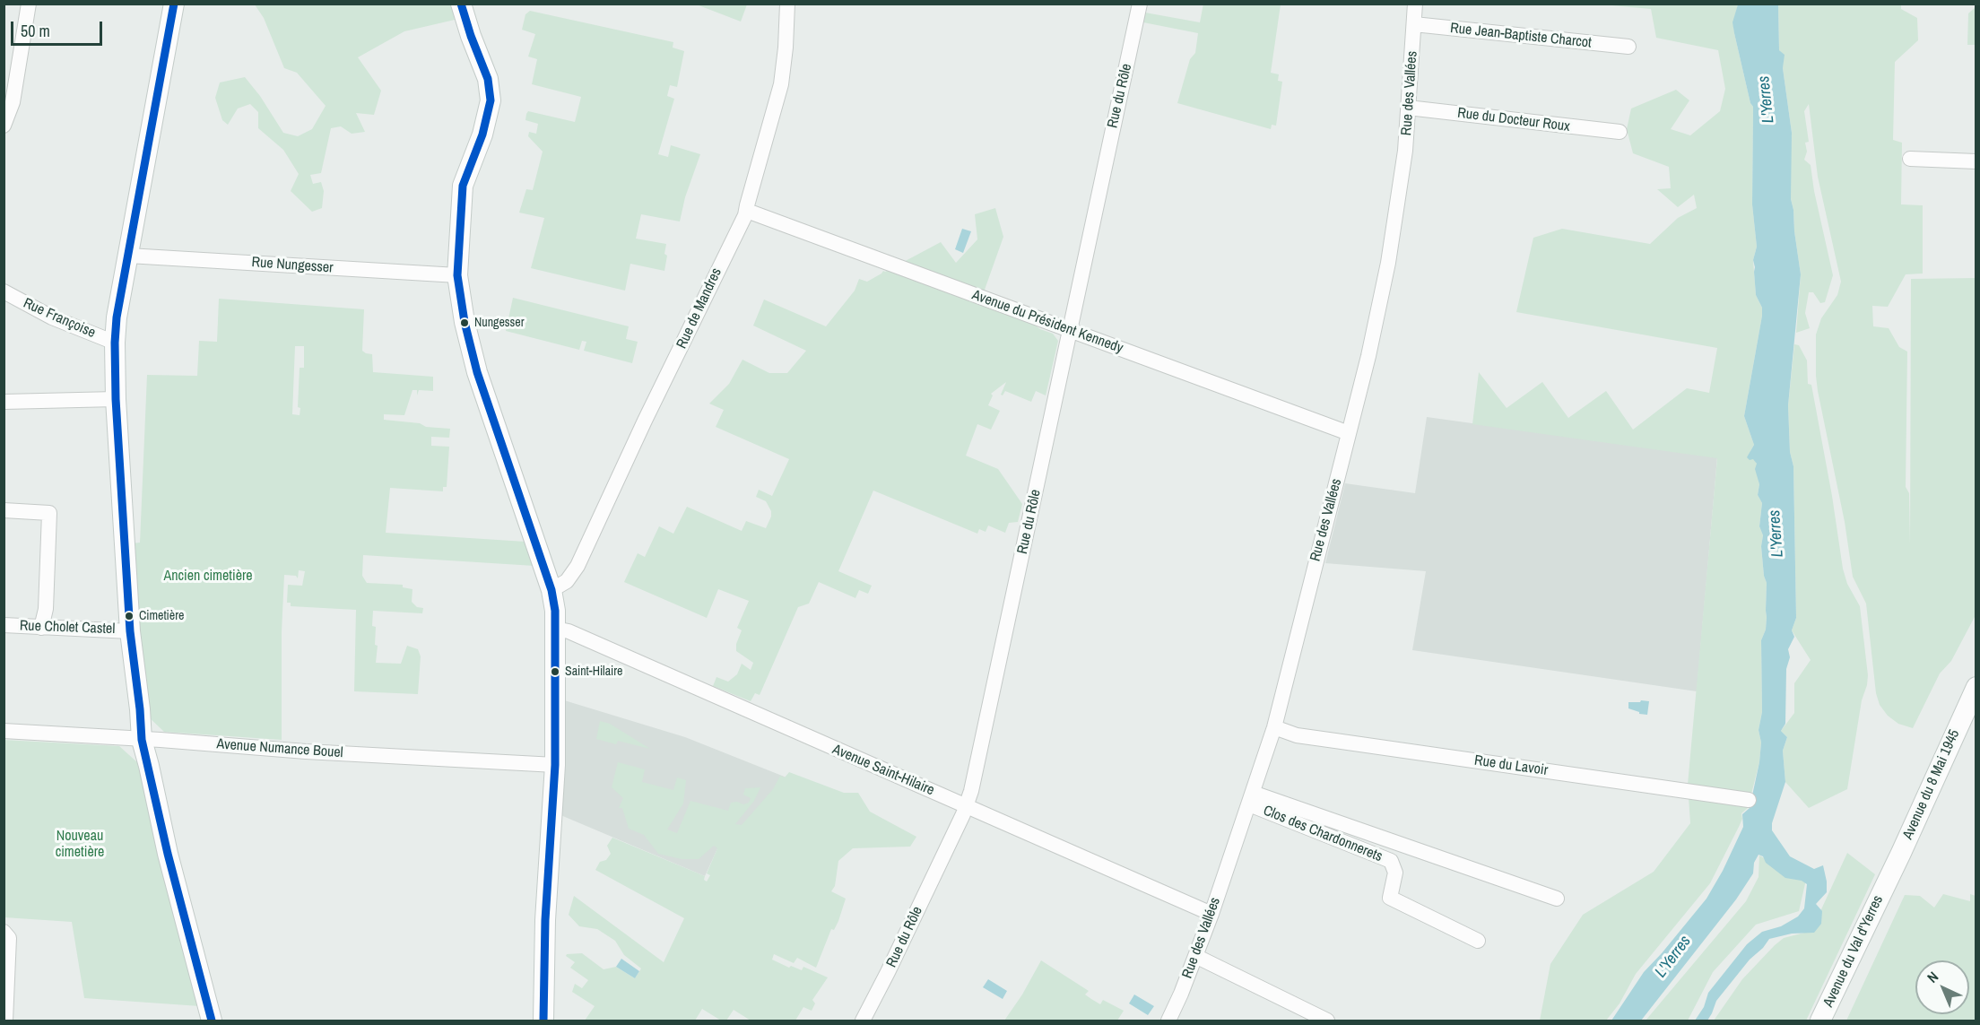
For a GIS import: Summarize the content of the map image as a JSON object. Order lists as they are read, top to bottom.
{
  "streets": {
    "street": [
      "Rue Jean-Baptiste Charcot",
      "Rue des Vallées",
      "Rue du Rôle",
      "Rue du Docteur Roux",
      "Rue Nungesser",
      "Rue de Mandres",
      "Rue Françoise",
      "Avenue du Président Kennedy",
      "Rue Cholet Castel",
      "Avenue Numance Bouel",
      "Rue du Lavoir",
      "Avenue Saint-Hilaire",
      "Avenue du 8 Mai 1945",
      "Clos des Chardonnerets",
      "Avenue du Val d'Yerres"
    ]
  },
  "crossings": [
    ["Rue Jean-Baptiste Charcot", "Rue des Vallées"],
    ["Rue des Vallées", "Rue du Docteur Roux"],
    ["Rue des Vallées", "Avenue du Président Kennedy"],
    ["Rue des Vallées", "Rue du Lavoir"],
    ["Rue des Vallées", "Avenue Saint-Hilaire"],
    ["Rue des Vallées", "Clos des Chardonnerets"],
    ["Rue du Rôle", "Avenue du Président Kennedy"],
    ["Rue du Rôle", "Avenue Saint-Hilaire"],
    ["Rue de Mandres", "Avenue du Président Kennedy"],
    ["Avenue du 8 Mai 1945", "Avenue du Val d'Yerres"]
  ],
  "water": ["L'Yerres"],
  "parks": ["Ancien cimetière", "Nouveau cimetière"],
  "places": ["Nungesser", "Cimetière", "Saint-Hilaire"],
  "scale_bar": "50 m",
  "north": "top left"
}
